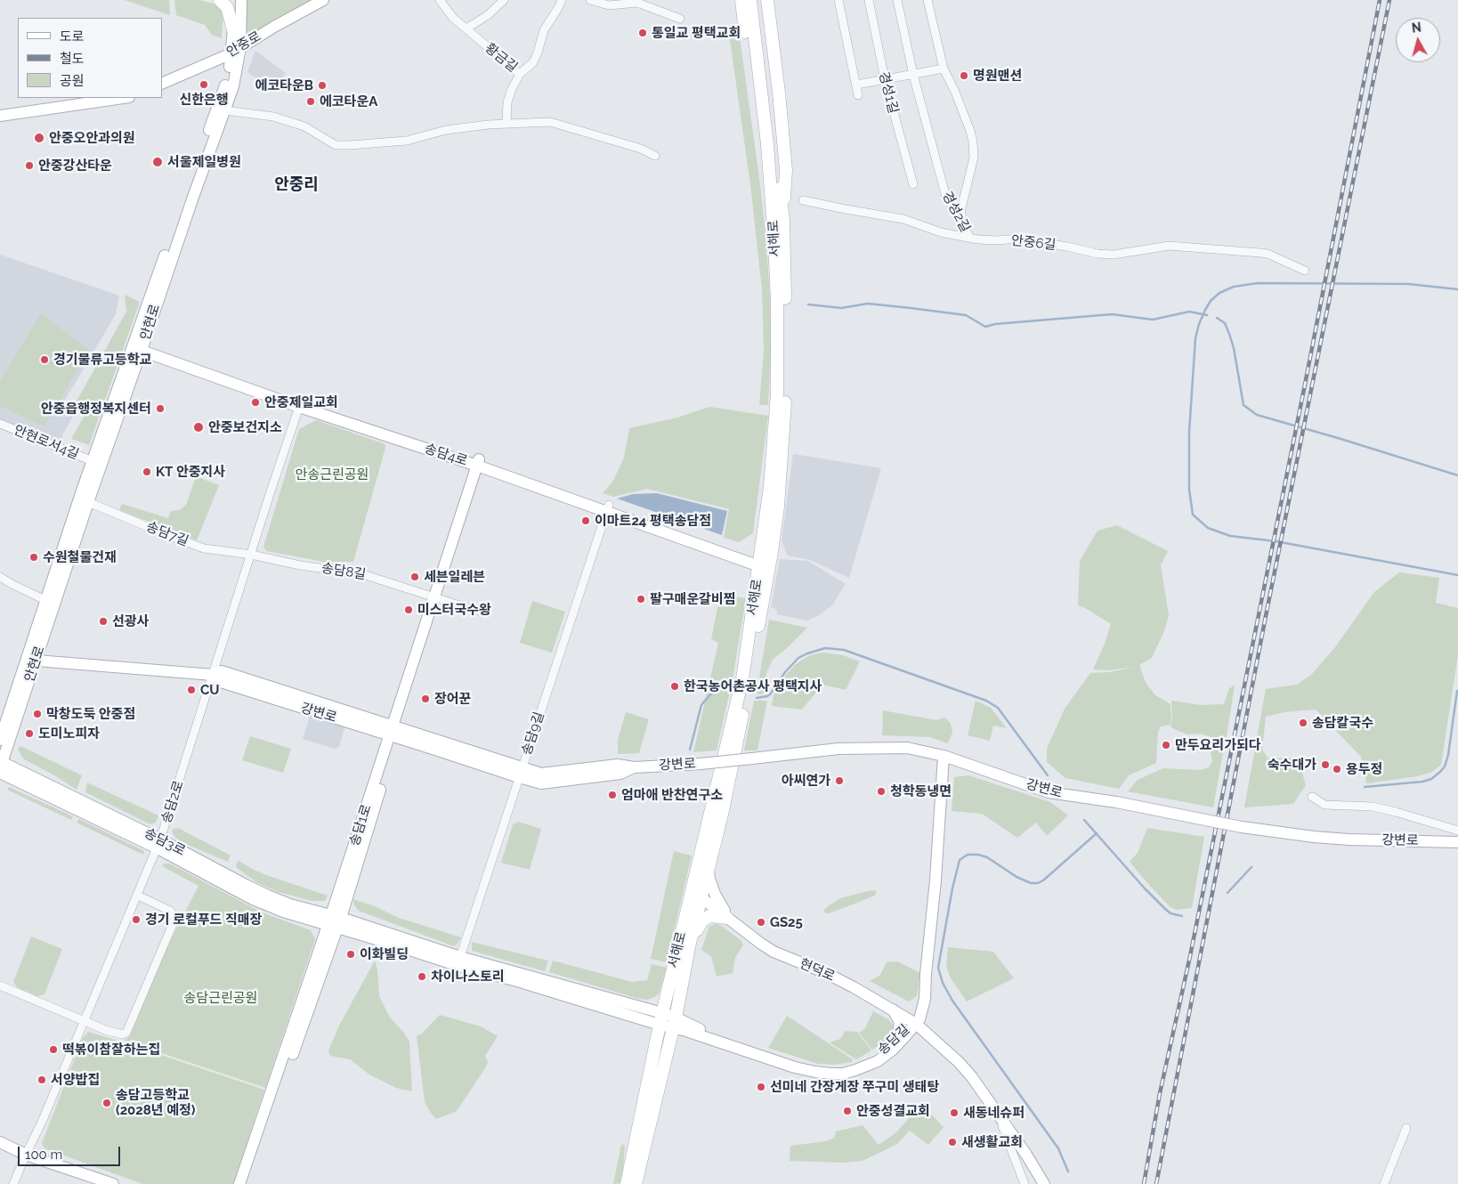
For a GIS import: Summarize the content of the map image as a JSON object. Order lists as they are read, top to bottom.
{
  "streets": {
    "main road": [
      "안중로",
      "서해로",
      "안현로",
      "송담4로",
      "강변로",
      "송담1로",
      "송담3로",
      "현덕로",
      "송담길"
    ],
    "street": [
      "황금길",
      "경성1길",
      "경성2길",
      "안중6길",
      "안현로서4길",
      "송담7길",
      "송담8길",
      "송담9길",
      "송담2로"
    ]
  },
  "crossings": [
    ["안중로", "안현로"],
    ["경성2길", "안중6길"],
    ["서해로", "송담4로"],
    ["서해로", "현덕로"],
    ["서해로", "송담길"],
    ["안현로", "안현로서4길"],
    ["안현로", "송담4로"],
    ["안현로", "송담7길"],
    ["안현로", "강변로"],
    ["안현로", "송담3로"],
    ["송담4로", "송담9길"],
    ["송담4로", "송담2로"],
    ["송담4로", "송담1로"],
    ["송담7길", "송담8길"],
    ["송담7길", "송담2로"],
    ["송담8길", "송담2로"],
    ["송담8길", "송담1로"],
    ["강변로", "송담9길"],
    ["강변로", "송담2로"],
    ["강변로", "송담1로"],
    ["송담2로", "송담3로"],
    ["송담1로", "송담3로"],
    ["현덕로", "송담길"]
  ],
  "districts": ["안중리"],
  "parks": ["안송근린공원", "송담근린공원"],
  "places": [
    "통일교 평택교회",
    "명원맨션",
    "신한은행",
    "에코타운B",
    "에코타운A",
    "안중오안과의원",
    "서울제일병원",
    "안중강산타운",
    "경기물류고등학교",
    "안중제일교회",
    "안중읍행정복지센터",
    "안중보건지소",
    "KT 안중지사",
    "이마트24 평택송담점",
    "수원철물건재",
    "세븐일레븐",
    "팔구매운갈비찜",
    "미스터국수왕",
    "선광사",
    "한국농어촌공사 평택지사",
    "CU",
    "장어꾼",
    "막창도둑 안중점",
    "송담칼국수",
    "도미노피자",
    "만두요리가되다",
    "숙수대가",
    "용두정",
    "아씨연가",
    "청학동냉면",
    "엄마애 반찬연구소",
    "경기 로컬푸드 직매장",
    "GS25",
    "이화빌딩",
    "차이나스토리",
    "떡볶이참잘하는집",
    "서양밥집",
    "선미네 간장게장 쭈구미 생태탕",
    "송담고등학교 (2028년 예정)",
    "안중성결교회",
    "새동네슈퍼",
    "새생활교회"
  ],
  "legend": ["도로", "철도", "공원"],
  "scale_bar": "100 m",
  "north": "top"
}
